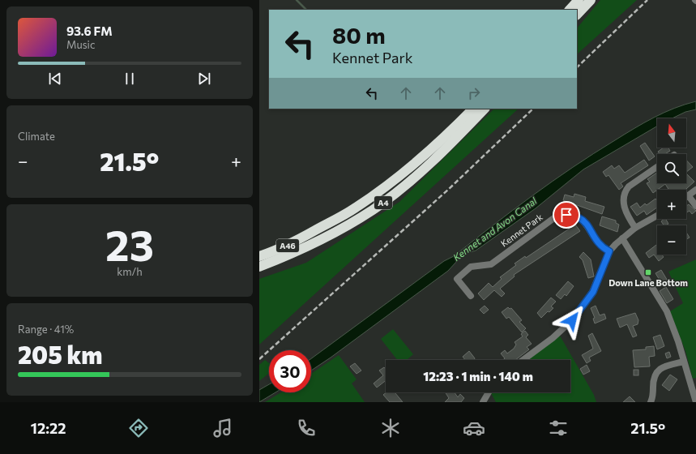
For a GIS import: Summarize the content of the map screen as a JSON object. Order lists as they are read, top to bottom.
{
  "streets": {
    "highway": ["A4", "A46"],
    "street": ["Kennet Park"]
  },
  "crossings": [
    ["A4", "A46"]
  ],
  "water": ["Kennet and Avon Canal"],
  "places": {
    "transit": ["Down Lane Bottom"]
  },
  "north": "top",
  "page": {
    "turn": ["80 m", "Kennet Park"],
    "song": ["93.6 FM", "Music"],
    "tile": [
      "Climate",
      ["23", "km/h"],
      ["Range · 41%", "205 km"]
    ],
    "map_buttons": ["+", "−"],
    "heat": ["−", "21.5°", "+"],
    "limit": "30",
    "trip": "12:23 · 1 min · 140 m",
    "tabs": ["12:22", "21.5°"]
  }
}
